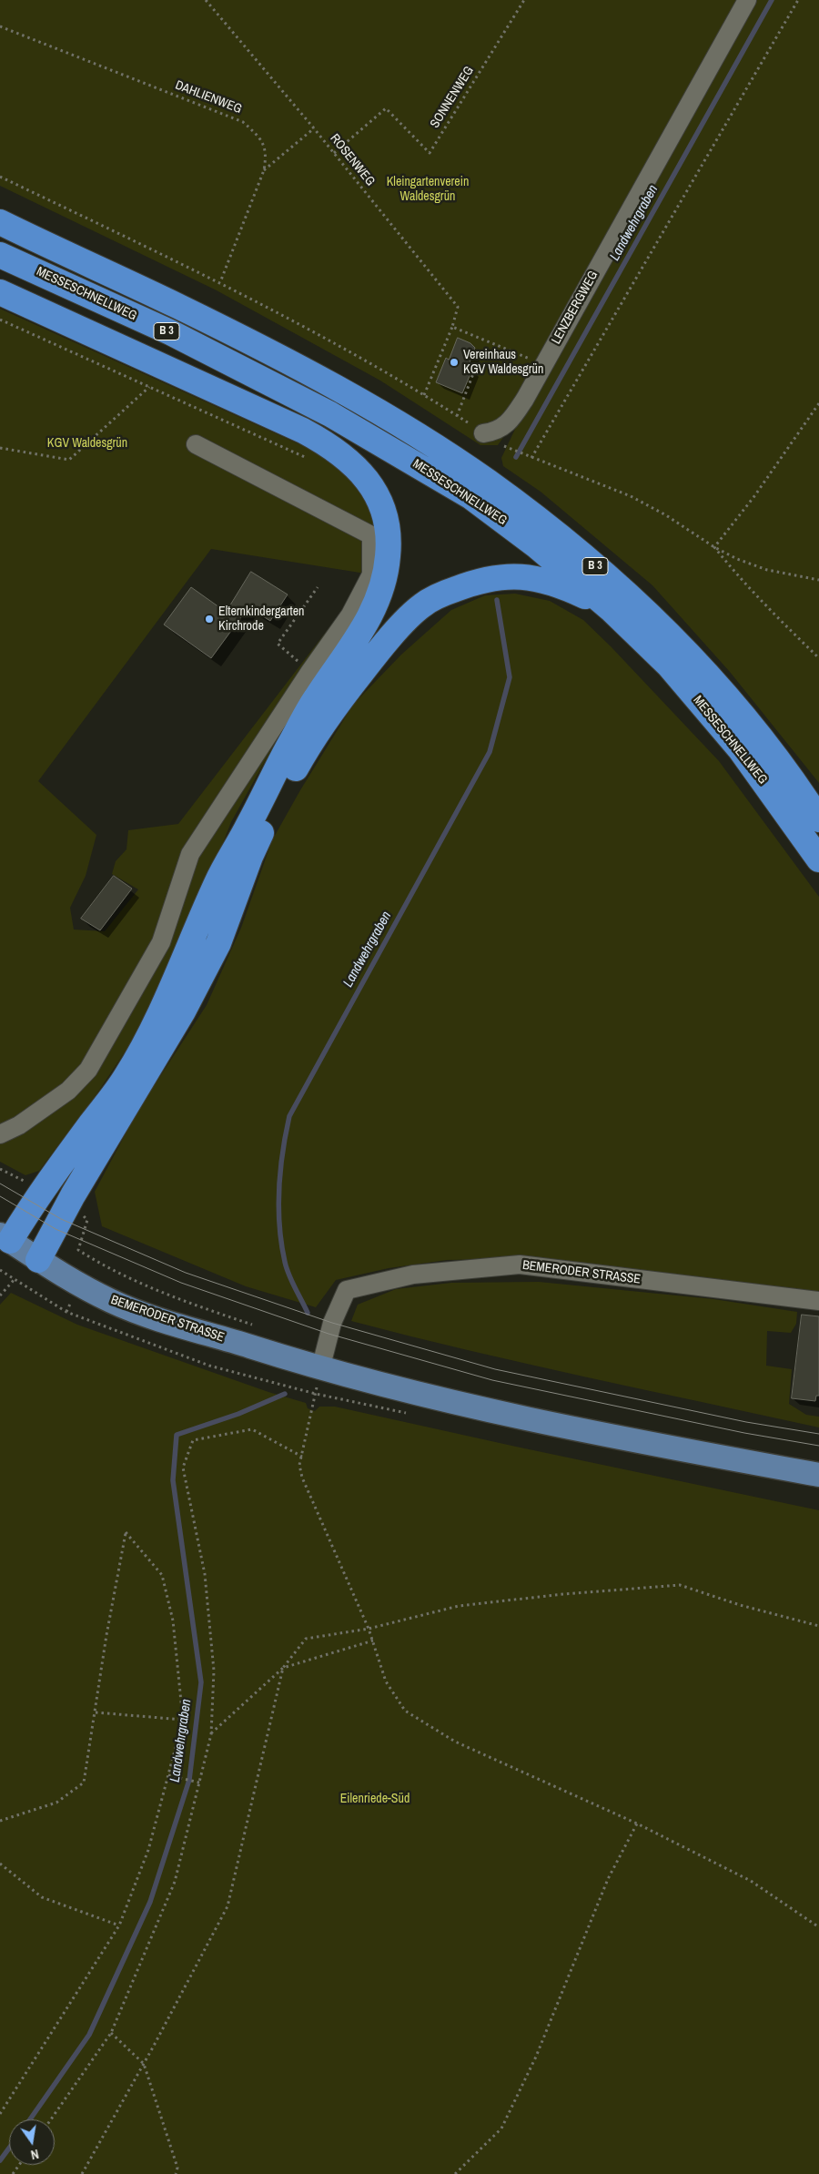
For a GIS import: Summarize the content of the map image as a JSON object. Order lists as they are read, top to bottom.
{
  "streets": {
    "highway": ["MESSESCHNELLWEG", "B 3"],
    "main road": ["BEMERODER STRASSE"],
    "lane": ["LENZBERGWEG"],
    "path": ["DAHLIENWEG", "SONNENWEG", "ROSENWEG"]
  },
  "crossings": [
    ["SONNENWEG", "ROSENWEG"]
  ],
  "water": ["Landwehrgraben"],
  "parks": ["Kleingartenverein Waldesgrün", "KGV Waldesgrün", "Eilenriede-Süd"],
  "places": ["Vereinhaus KGV Waldesgrün", "Elternkindergarten Kirchrode"],
  "north": "bottom"
}
